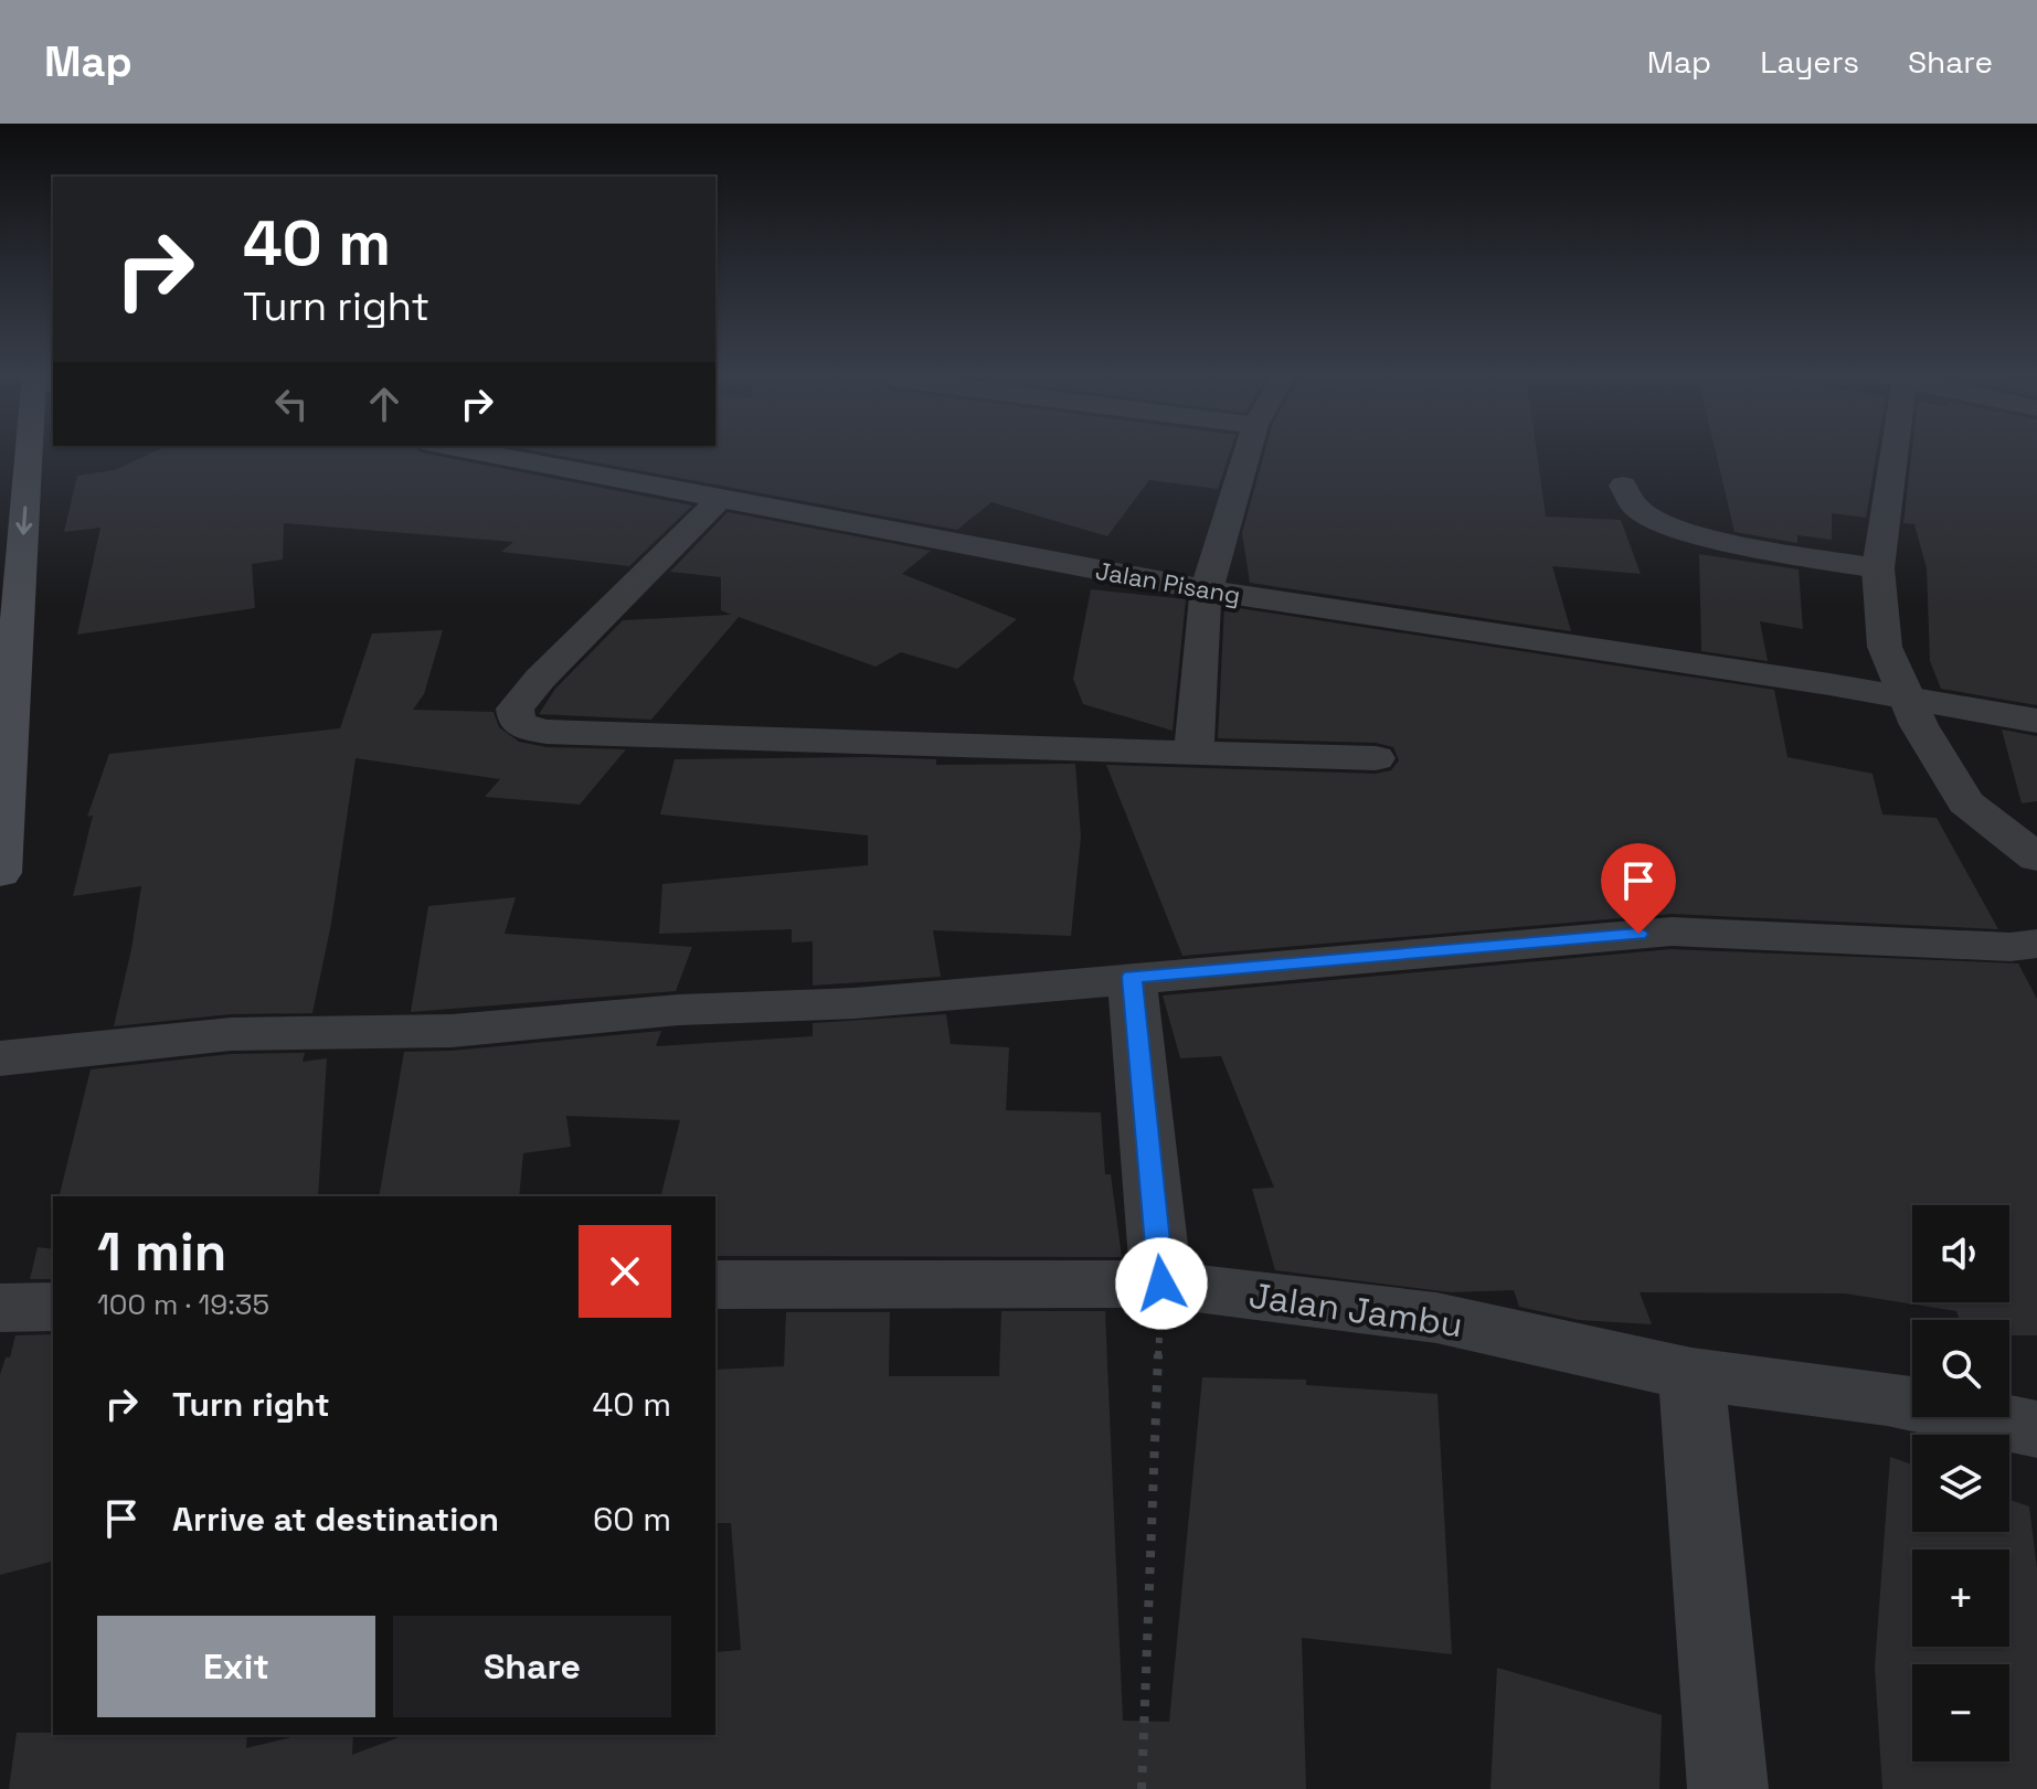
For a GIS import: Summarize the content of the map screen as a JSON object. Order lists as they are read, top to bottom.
{
  "streets": {
    "street": ["Jalan Pisang", "Jalan Jambu"]
  },
  "page": {
    "header": "Map",
    "nav": ["Map", "Layers", "Share"],
    "turn": ["40 m", "Turn right"],
    "heading": ["1 min", "100 m · 19:35"],
    "map_buttons": ["+", "−"],
    "list": [
      {
        "name": "Turn right",
        "value": "40 m"
      },
      {
        "name": "Arrive at destination",
        "value": "60 m"
      }
    ],
    "buttons": ["Exit", "Share"]
  }
}
